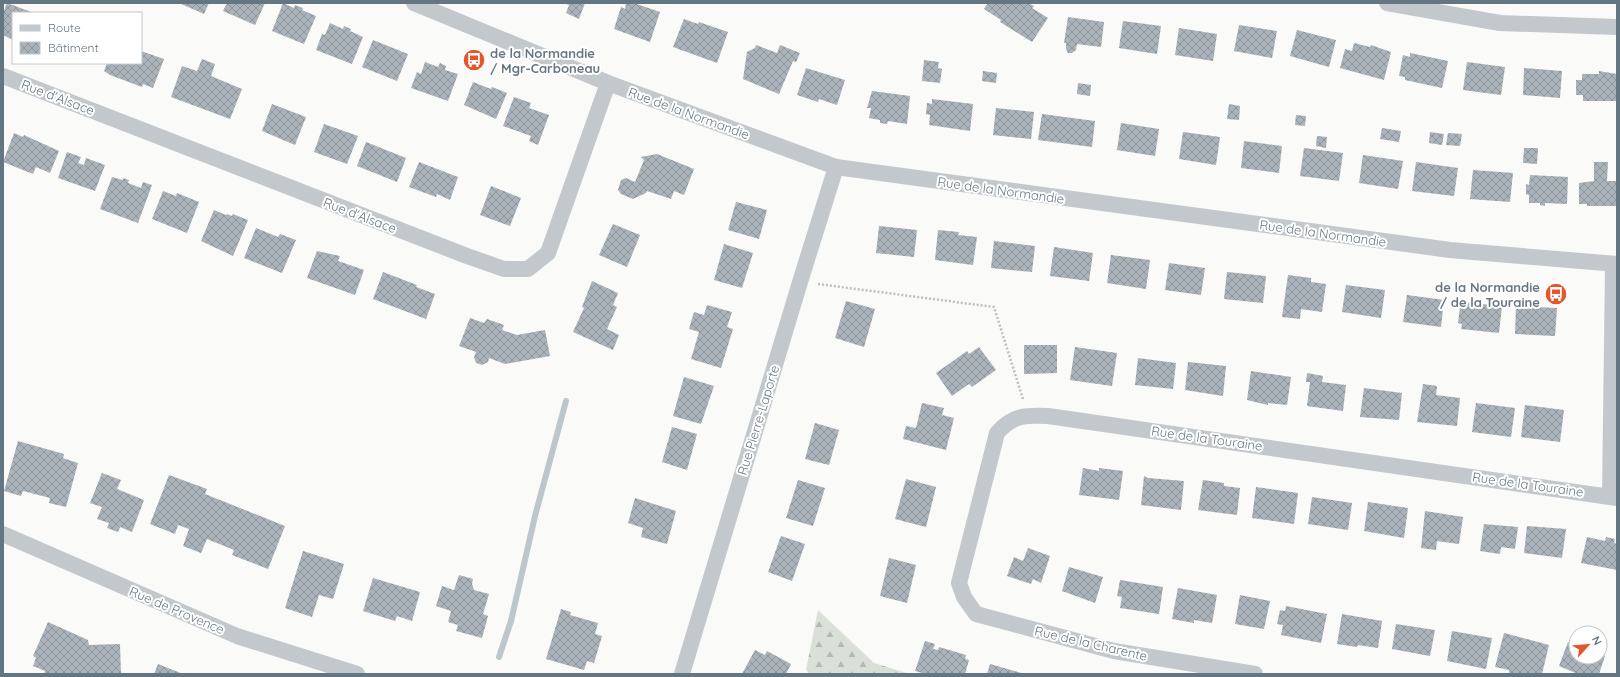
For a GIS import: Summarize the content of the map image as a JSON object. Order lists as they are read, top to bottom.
{
  "streets": {
    "street": [
      "Rue d'Alsace",
      "Rue de la Normandie",
      "Rue Pierre-Laporte",
      "Rue de la Touraine",
      "Rue de Provence",
      "Rue de la Charente"
    ]
  },
  "crossings": [
    ["Rue d'Alsace", "Rue de la Normandie"],
    ["Rue de la Normandie", "Rue Pierre-Laporte"],
    ["Rue de la Normandie", "Rue de la Touraine"],
    ["Rue de la Touraine", "Rue de la Charente"]
  ],
  "places": {
    "bus stop": ["de la Normandie / Mgr-Carboneau", "de la Normandie / de la Touraine"]
  },
  "legend": ["Route", "Bâtiment"],
  "north": "top right"
}
